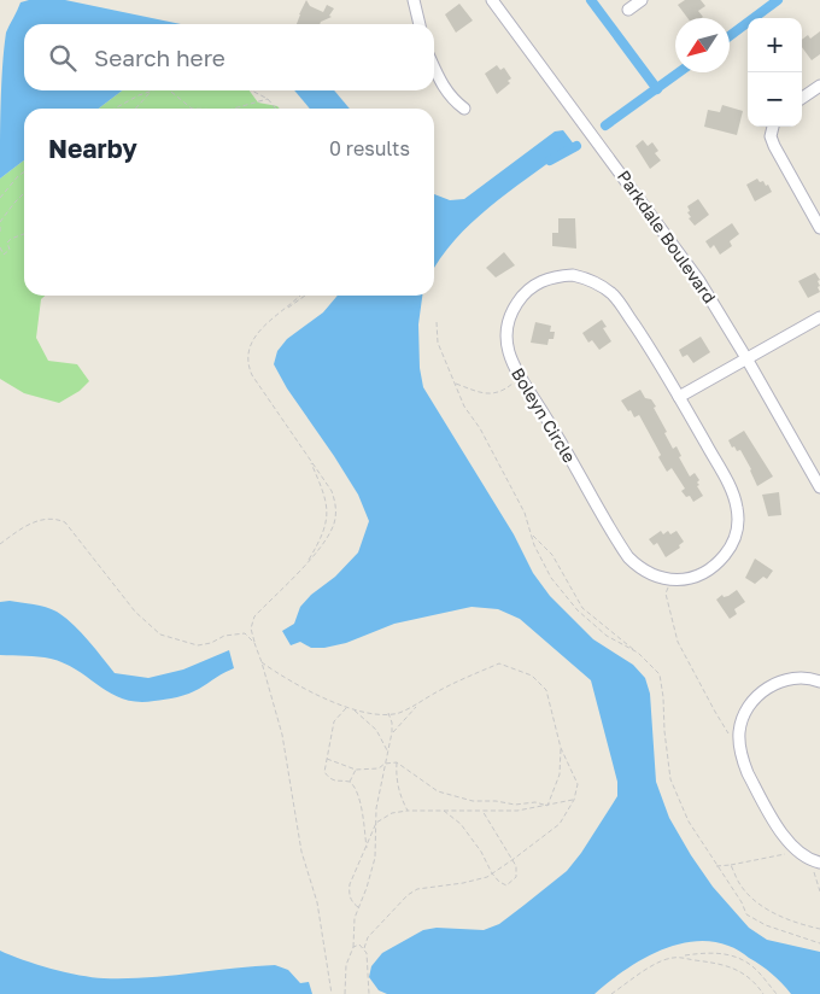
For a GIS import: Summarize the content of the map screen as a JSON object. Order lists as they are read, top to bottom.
{
  "streets": {
    "street": ["Parkdale Boulevard", "Boleyn Circle"]
  },
  "north": "bottom left",
  "page": {
    "map_buttons": ["+", "−"],
    "search": "Search here",
    "heading": ["Nearby", "0 results"]
  }
}
